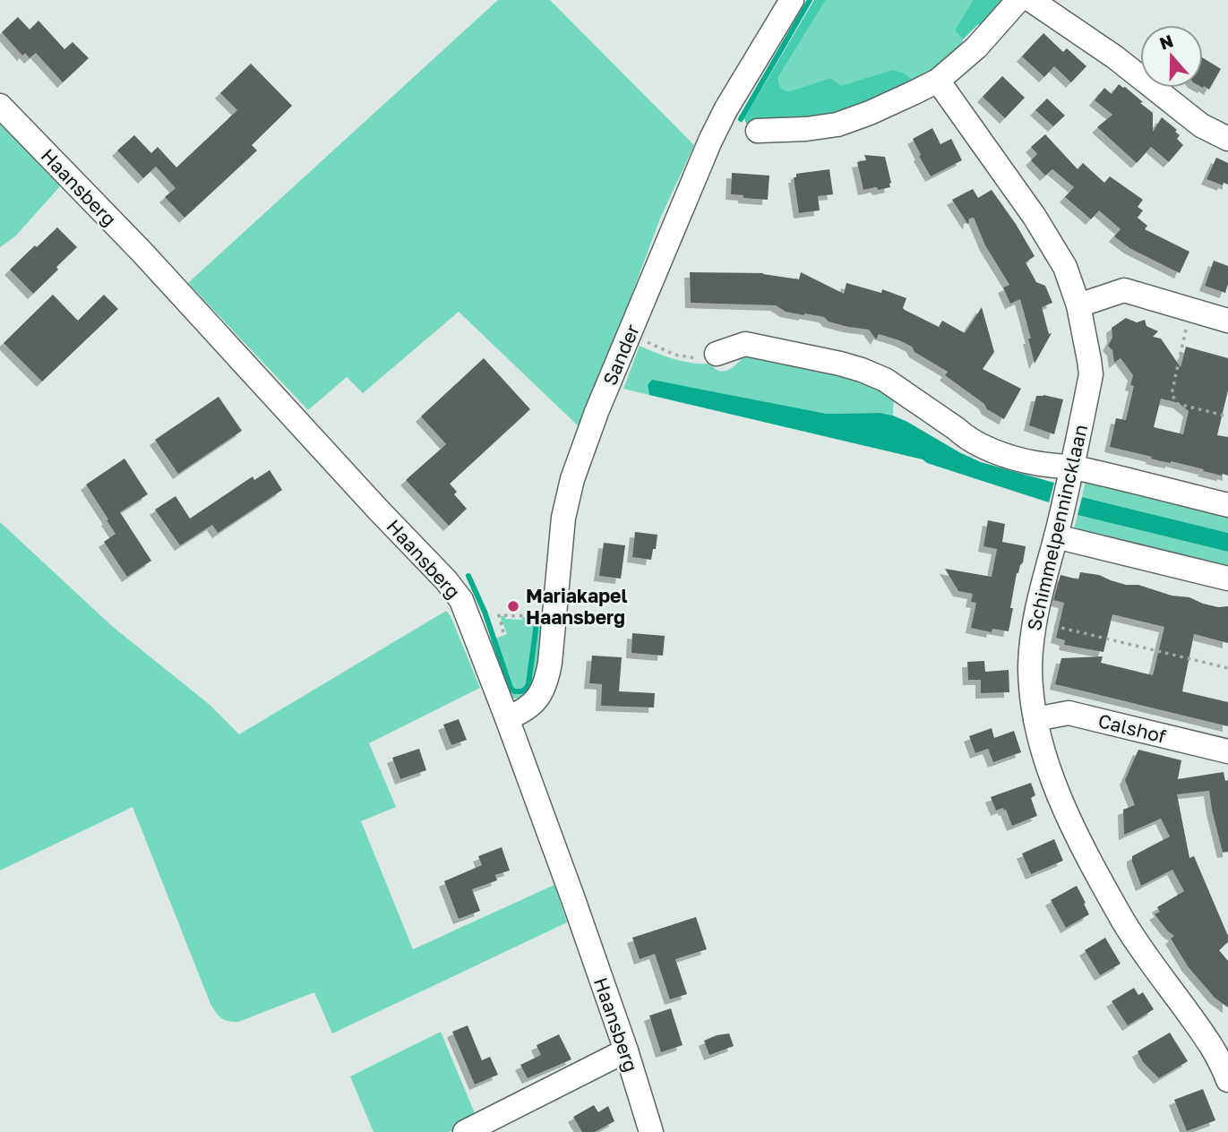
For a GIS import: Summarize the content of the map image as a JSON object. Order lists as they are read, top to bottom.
{
  "streets": {
    "street": [
      "Haansberg",
      "Sander",
      "Schimmelpennincklaan",
      "Calshof"
    ]
  },
  "crossings": [
    ["Haansberg", "Sander"],
    ["Schimmelpennincklaan", "Calshof"]
  ],
  "places": ["Mariakapel Haansberg"],
  "north": "top"
}
